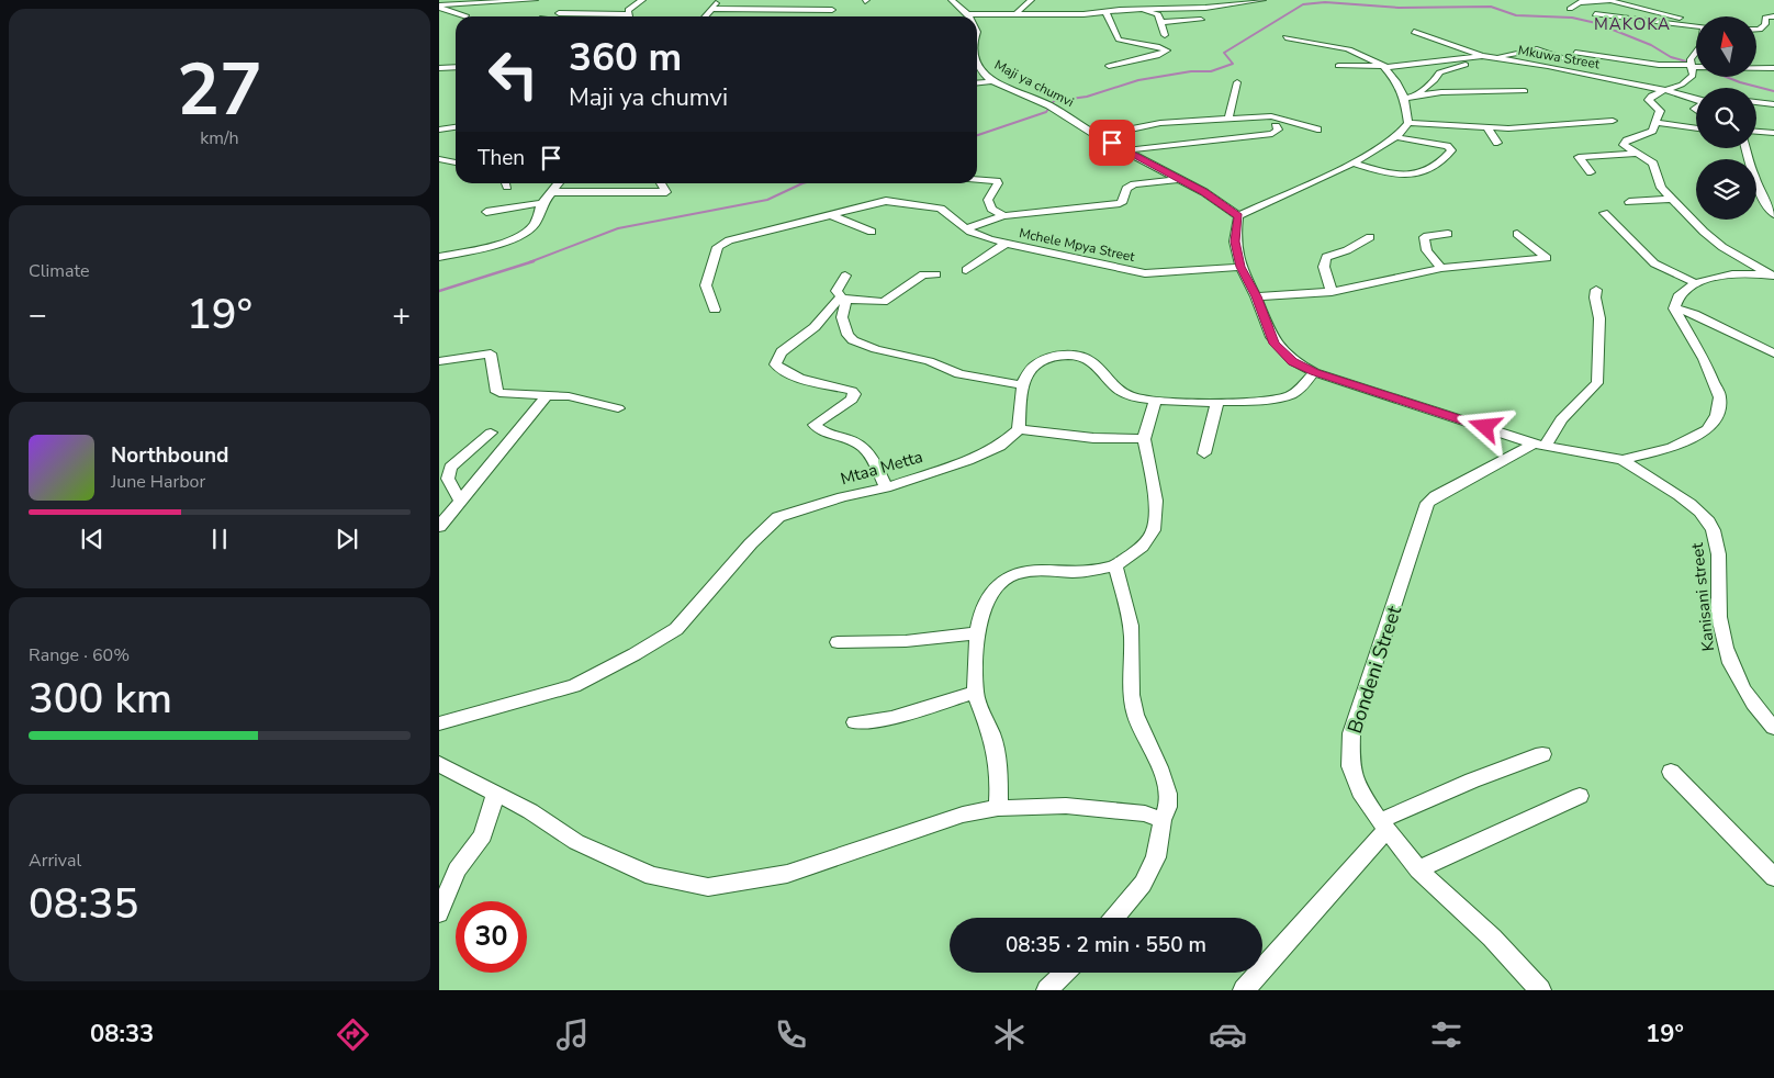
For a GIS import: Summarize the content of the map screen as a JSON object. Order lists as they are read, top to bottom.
{
  "streets": {
    "street": [
      "Mkuwa Street",
      "Maji ya chumvi",
      "Mchele Mpya Street",
      "Mtaa Metta",
      "Kanisani street",
      "Bondeni Street"
    ]
  },
  "districts": ["MAKOKA"],
  "north": "top",
  "page": {
    "tile": [
      ["27", "km/h"],
      "Climate",
      ["Range · 60%", "300 km"],
      ["Arrival", "08:35"]
    ],
    "turn": ["360 m", "Maji ya chumvi"],
    "then": "Then",
    "heat": ["−", "19°", "+"],
    "song": ["Northbound", "June Harbor"],
    "limit": "30",
    "trip": "08:35 · 2 min · 550 m",
    "tabs": ["08:33", "19°"]
  }
}
